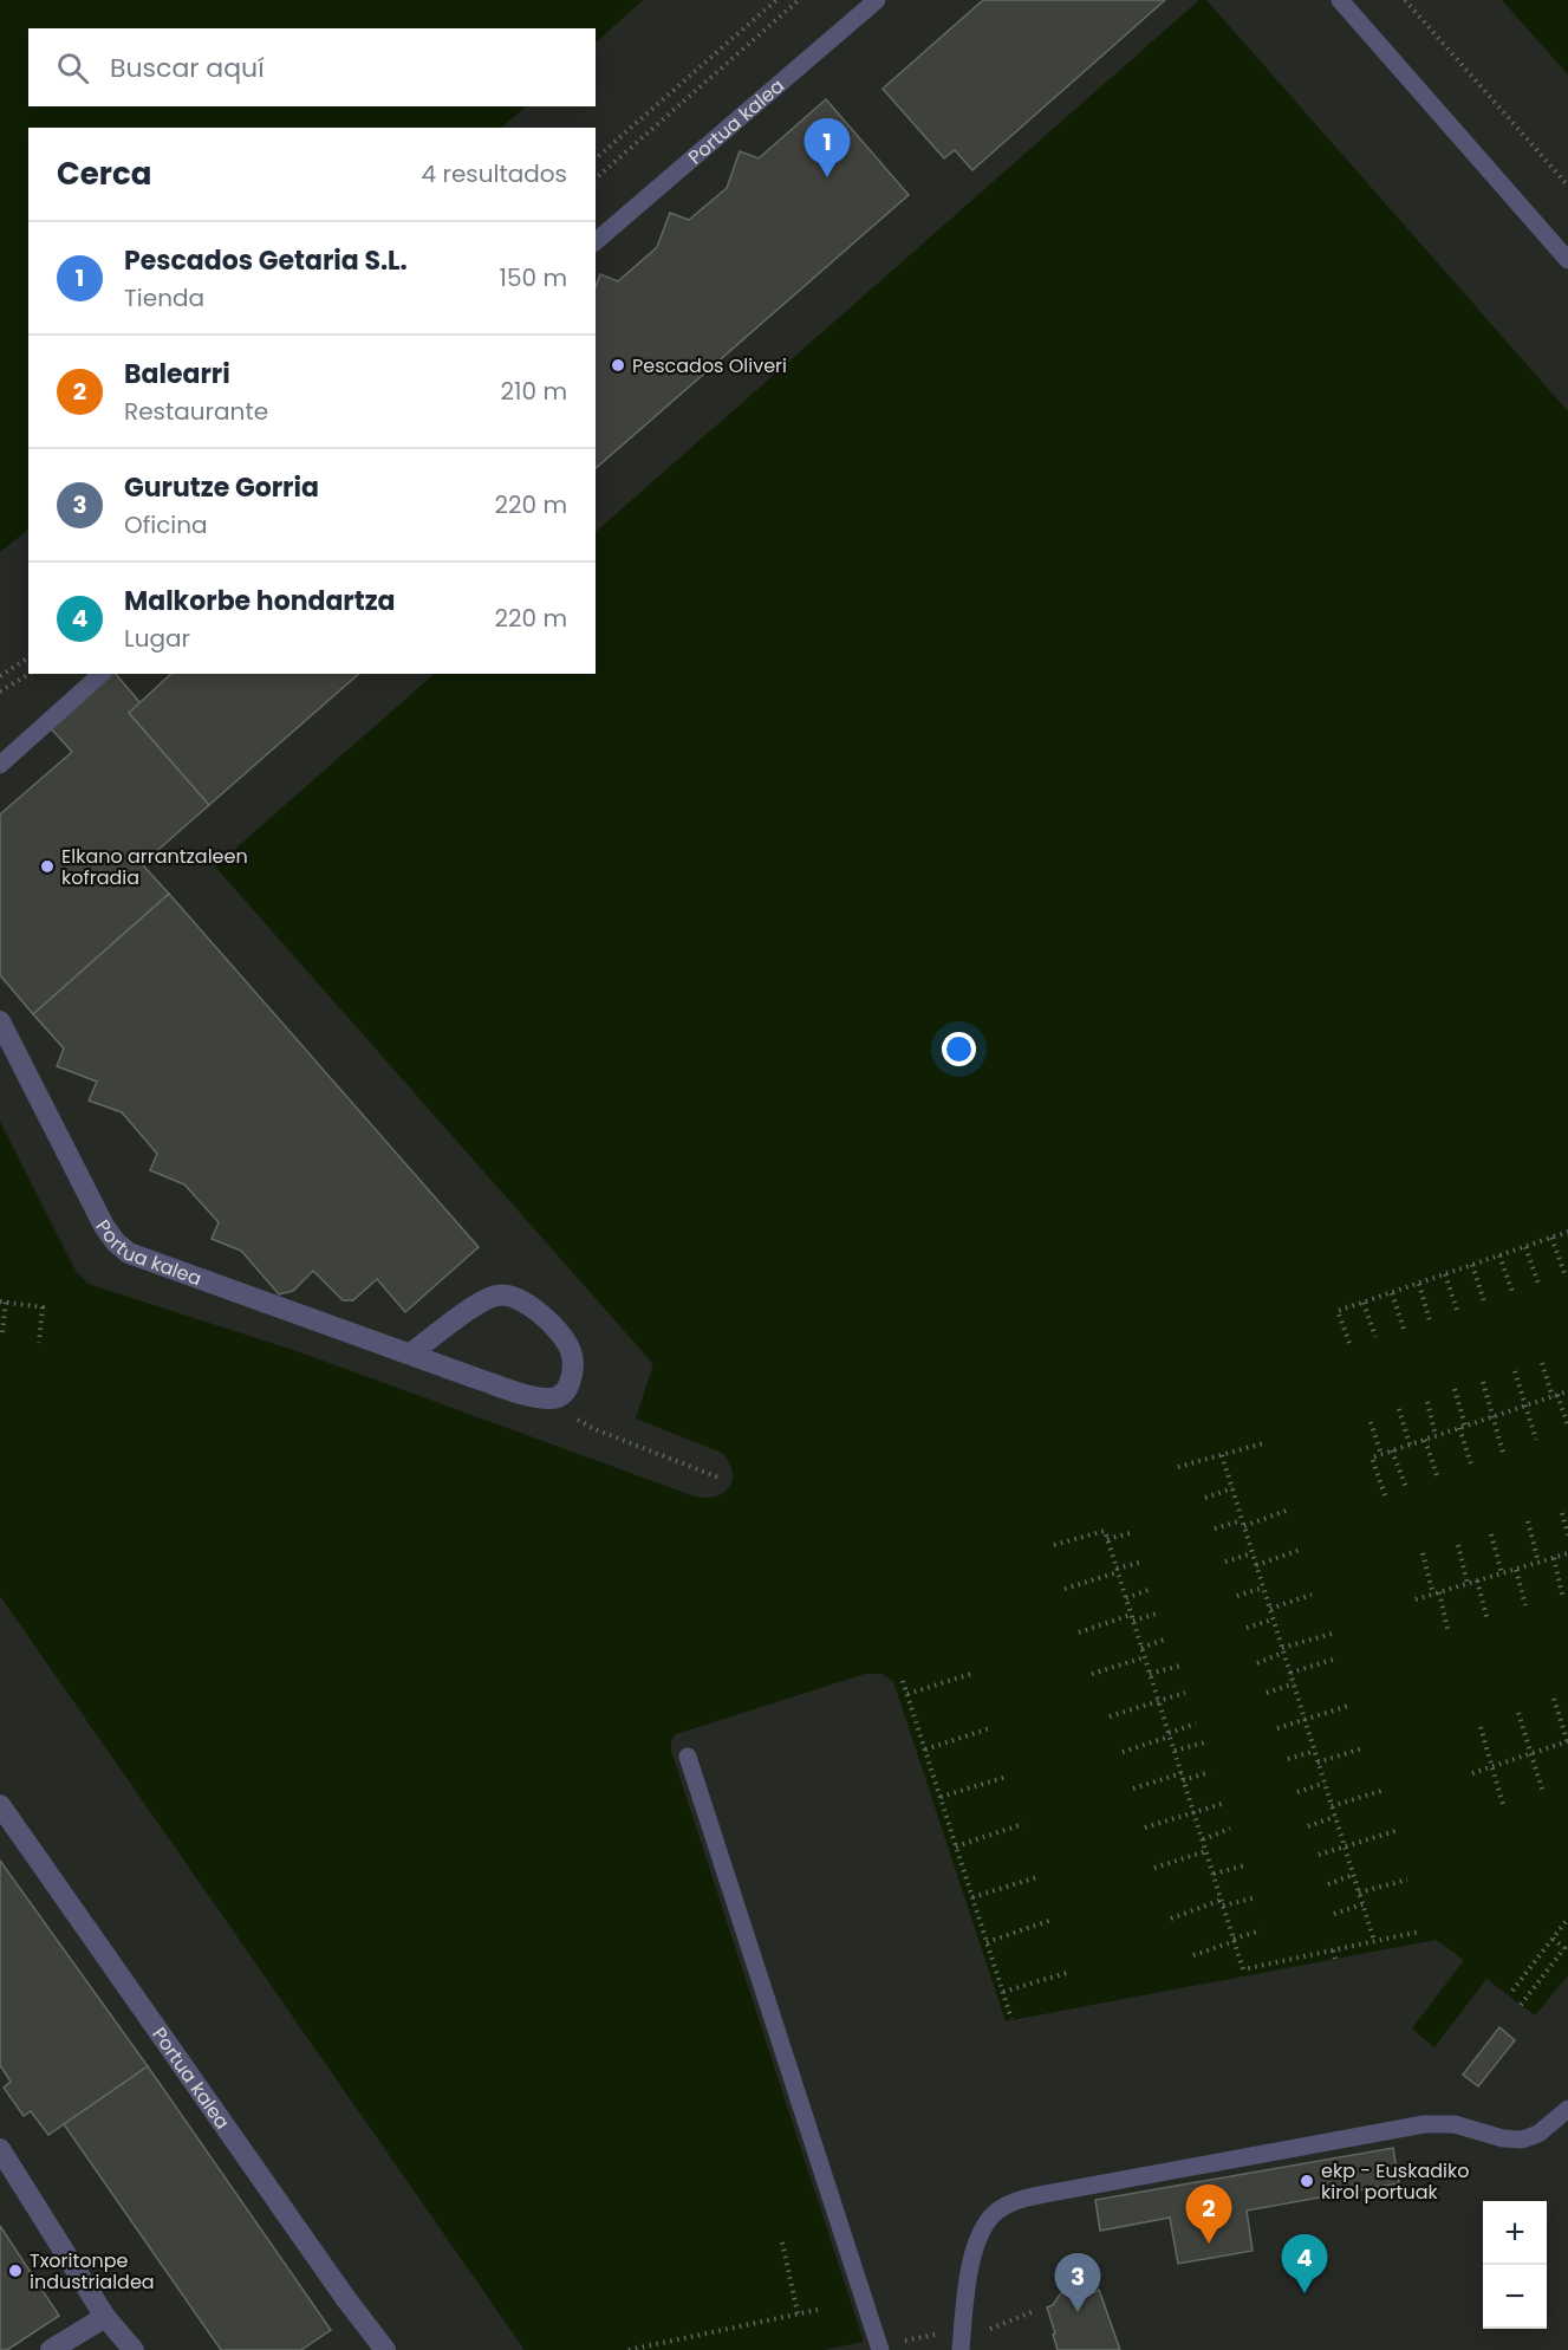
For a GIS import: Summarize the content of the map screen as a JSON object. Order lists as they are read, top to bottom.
{
  "streets": {
    "street": ["Portua kalea"]
  },
  "places": [
    "Pescados Oliveri",
    "Elkano arrantzaleen kofradia",
    "ekp - Euskadiko kirol portuak",
    "Txoritonpe industrialdea"
  ],
  "page": {
    "search": "Buscar aquí",
    "pins": [
      "1",
      "2",
      "4",
      "3"
    ],
    "heading": ["Cerca", "4 resultados"],
    "list": [
      {
        "mark": "1",
        "name": "Pescados Getaria S.L.",
        "note": "Tienda",
        "value": "150 m"
      },
      {
        "mark": "2",
        "name": "Balearri",
        "note": "Restaurante",
        "value": "210 m"
      },
      {
        "mark": "3",
        "name": "Gurutze Gorria",
        "note": "Oficina",
        "value": "220 m"
      },
      {
        "mark": "4",
        "name": "Malkorbe hondartza",
        "note": "Lugar",
        "value": "220 m"
      }
    ],
    "map_buttons": ["+", "−"]
  }
}
